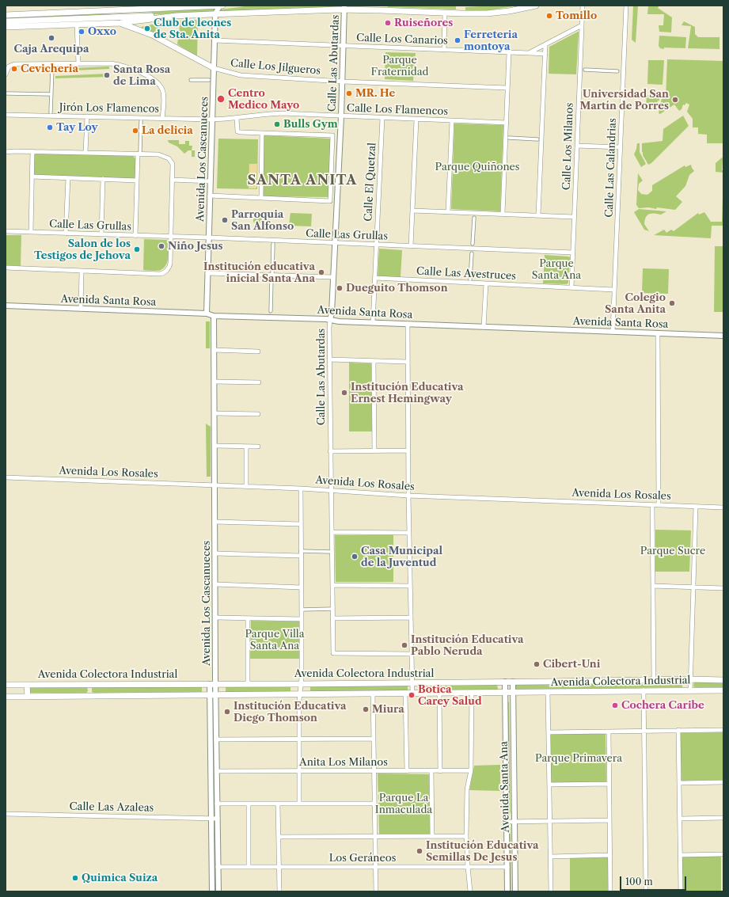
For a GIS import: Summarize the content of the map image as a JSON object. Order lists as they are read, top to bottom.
{
  "streets": {
    "main road": ["Avenida Colectora Industrial"],
    "street": [
      "Calle Los Canarios",
      "Calle Las Abutardas",
      "Calle Los Jilgueros",
      "Jirón Los Flamencos",
      "Calle Los Flamencos",
      "Calle Los Milanos",
      "Avenida Los Cascanueces",
      "Calle Las Calandrias",
      "Calle El Quetzal",
      "Calle Las Grullas",
      "Calle Las Avestruces",
      "Avenida Santa Rosa",
      "Avenida Los Rosales",
      "Anita Los Milanos",
      "Avenida Santa Ana",
      "Calle Las Azaleas",
      "Los Geráneos"
    ]
  },
  "crossings": [
    ["Calle Los Canarios", "Calle Las Abutardas"],
    ["Calle Los Canarios", "Calle Los Milanos"],
    ["Calle Los Canarios", "Avenida Los Cascanueces"],
    ["Calle Las Abutardas", "Calle Los Jilgueros"],
    ["Calle Las Abutardas", "Calle Los Flamencos"],
    ["Calle Las Abutardas", "Calle Las Grullas"],
    ["Calle Las Abutardas", "Avenida Santa Rosa"],
    ["Calle Las Abutardas", "Avenida Los Rosales"],
    ["Calle Los Jilgueros", "Avenida Los Cascanueces"],
    ["Jirón Los Flamencos", "Calle Los Flamencos"],
    ["Jirón Los Flamencos", "Avenida Los Cascanueces"],
    ["Calle Los Flamencos", "Avenida Los Cascanueces"],
    ["Calle Los Flamencos", "Calle El Quetzal"],
    ["Calle Los Milanos", "Calle Las Grullas"],
    ["Calle Los Milanos", "Calle Las Avestruces"],
    ["Avenida Los Cascanueces", "Calle Las Grullas"],
    ["Avenida Los Cascanueces", "Avenida Santa Rosa"],
    ["Avenida Los Cascanueces", "Avenida Los Rosales"],
    ["Avenida Los Cascanueces", "Avenida Colectora Industrial"],
    ["Avenida Los Cascanueces", "Anita Los Milanos"],
    ["Avenida Los Cascanueces", "Calle Las Azaleas"],
    ["Avenida Los Cascanueces", "Los Geráneos"],
    ["Calle Las Calandrias", "Calle Las Avestruces"],
    ["Calle Las Calandrias", "Avenida Santa Rosa"],
    ["Calle El Quetzal", "Calle Las Grullas"],
    ["Calle El Quetzal", "Calle Las Avestruces"],
    ["Calle El Quetzal", "Avenida Santa Rosa"],
    ["Avenida Colectora Industrial", "Avenida Santa Ana"],
    ["Avenida Santa Ana", "Los Geráneos"]
  ],
  "districts": ["SANTA ANITA"],
  "parks": [
    "Parque Fraternidad",
    "Parque Quiñones",
    "Parque Santa Ana",
    "Parque Sucre",
    "Parque Villa Santa Ana",
    "Parque Primavera",
    "Parque La Inmaculada"
  ],
  "places": [
    "Tomillo",
    "Ruiseñores",
    "Club de leones de Sta. Anita",
    "Oxxo",
    "Caja Arequipa",
    "Ferreteria montoya",
    "Cevicheria",
    "Santa Rosa de Lima",
    "MR. He",
    "Centro Medico Mayo",
    "Universidad San Martín de Porres",
    "Bulls Gym",
    "Tay Loy",
    "La delicia",
    "Parroquia San Alfonso",
    "Niño Jesus",
    "Salon de los Testigos de Jehova",
    "Institución educativa inicial Santa Ana",
    "Dueguito Thomson",
    "Colegio Santa Anita",
    "Institución Educativa Ernest Hemingway",
    "Casa Municipal de la Juventud",
    "Institución Educativa Pablo Neruda",
    "Cibert-Uni",
    "Botica Carey Salud",
    "Cochera Caribe",
    "Miura",
    "Institución Educativa Diego Thomson",
    "Institución Educativa Semillas De Jesus",
    "Quimica Suiza"
  ],
  "scale_bar": "100 m"
}
